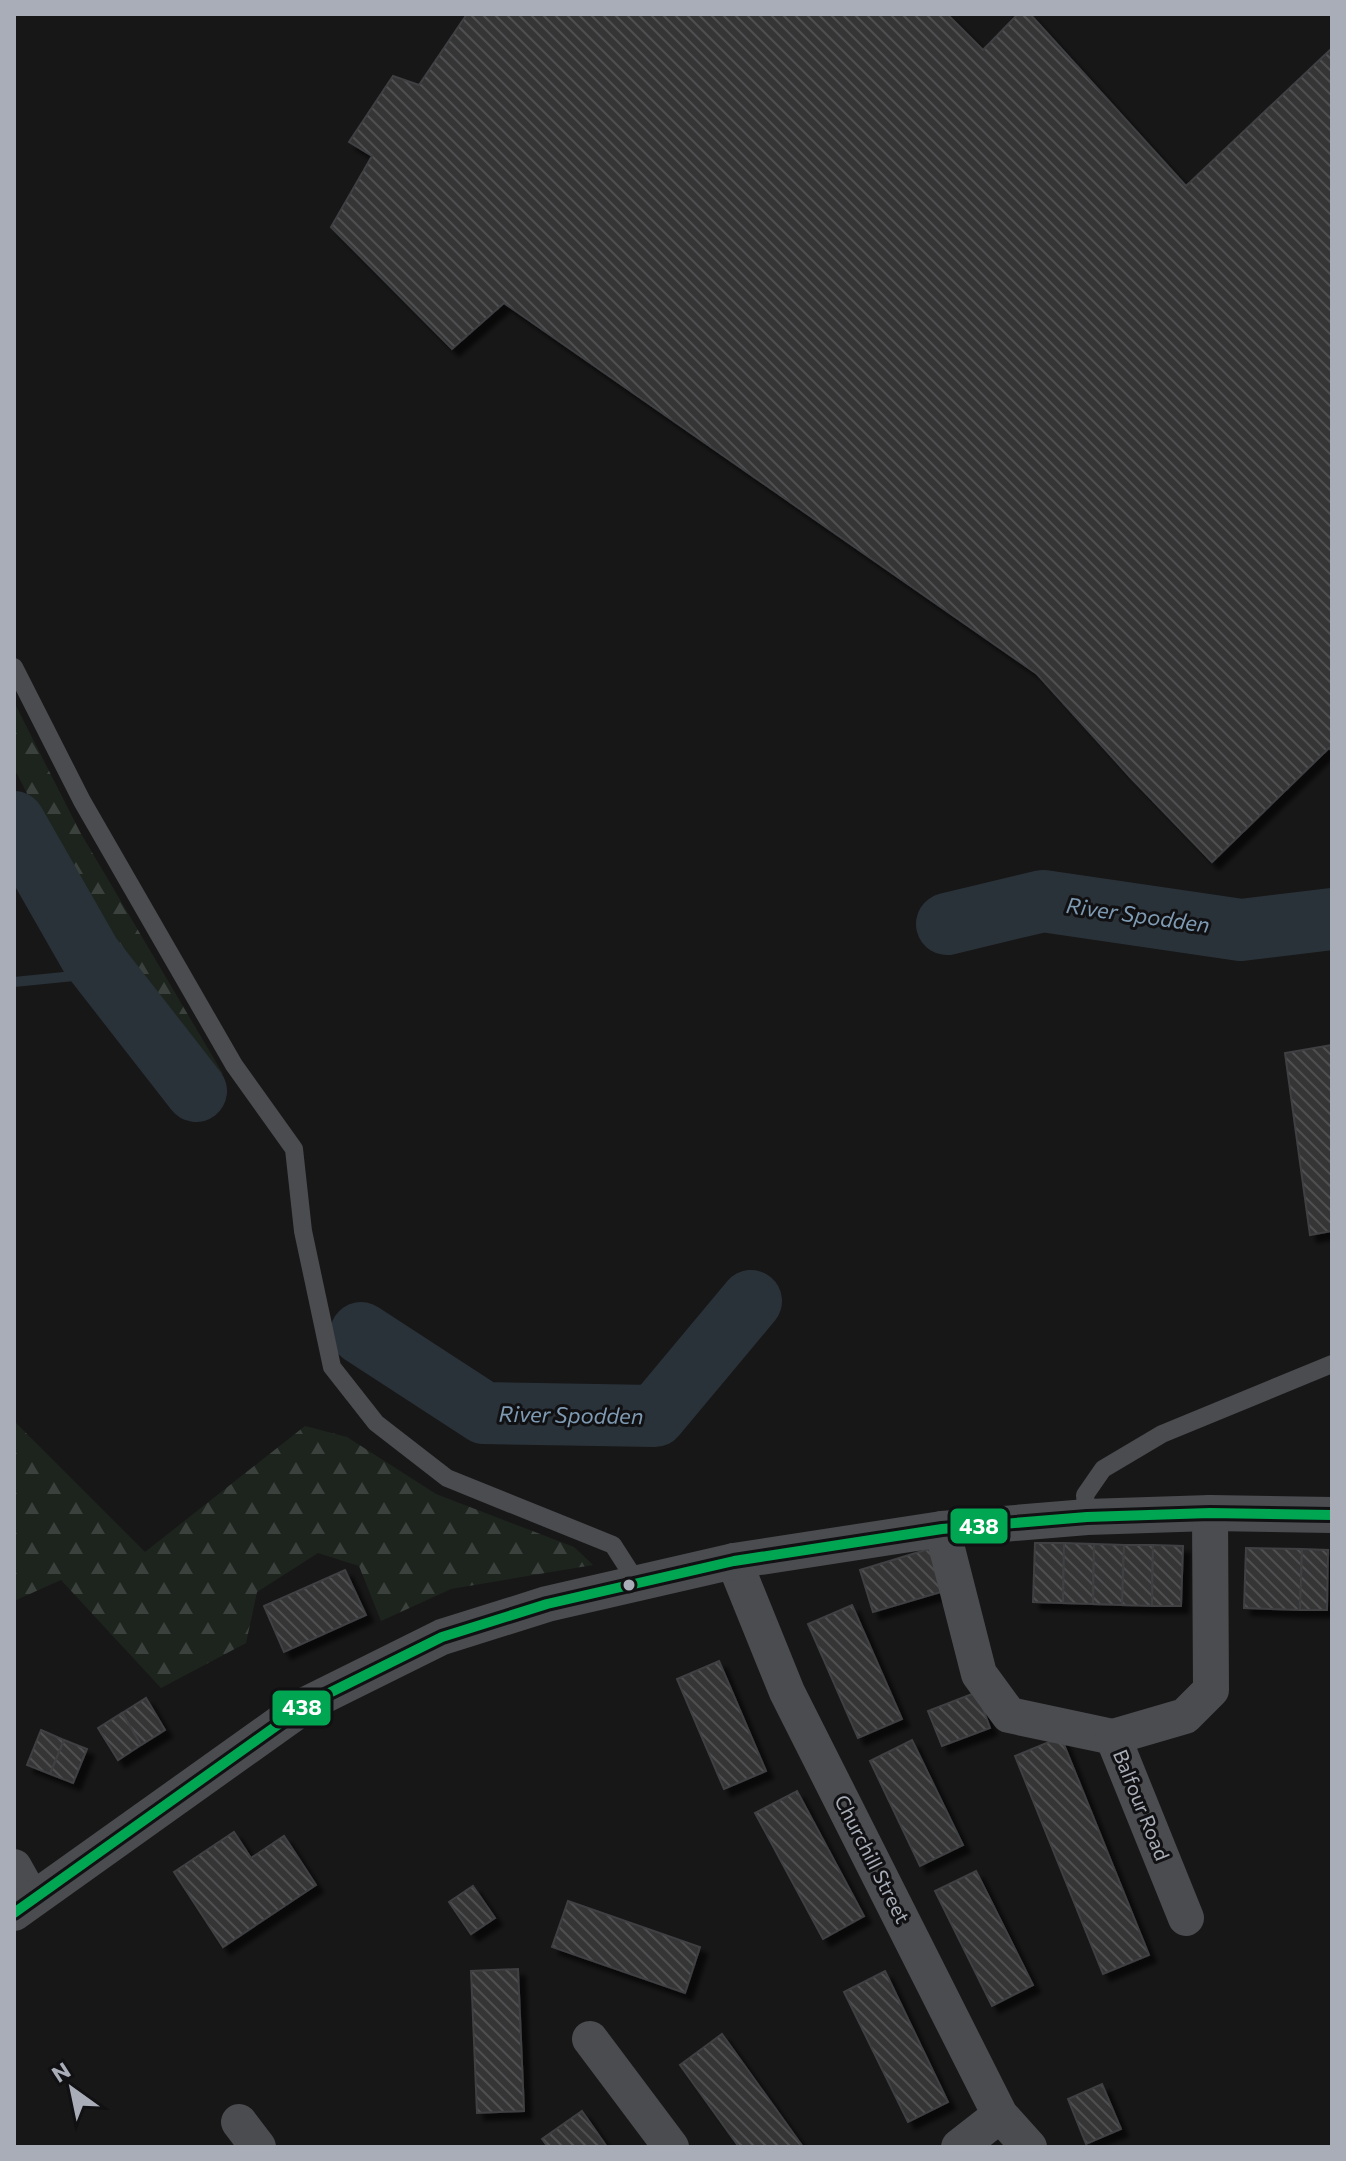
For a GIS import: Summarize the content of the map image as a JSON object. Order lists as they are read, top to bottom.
{
  "streets": {
    "street": ["Balfour Road", "Churchill Street"]
  },
  "water": ["River Spodden"],
  "lines": ["transit line 438"],
  "north": "top left"
}
